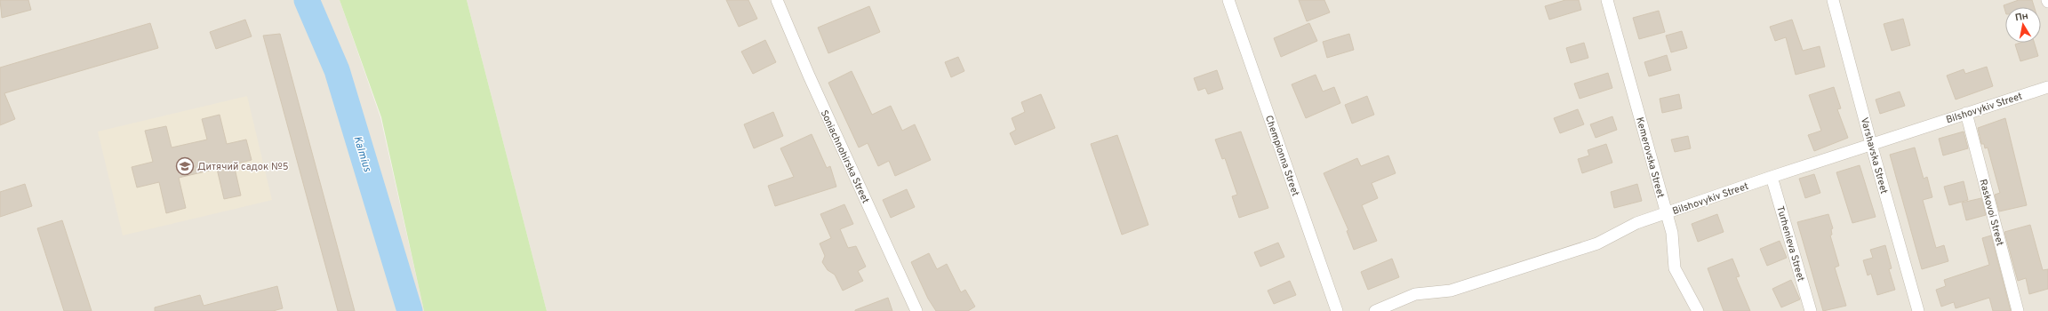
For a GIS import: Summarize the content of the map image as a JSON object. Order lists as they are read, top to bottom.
{
  "streets": {
    "street": [
      "Bilshovykiv Street",
      "Chempionna Street",
      "Varshavska Street",
      "Soniachnohirska Street",
      "Kemerovska Street",
      "Raskovoi Street",
      "Turhenieva Street"
    ]
  },
  "crossings": [
    ["Bilshovykiv Street", "Varshavska Street"],
    ["Bilshovykiv Street", "Kemerovska Street"],
    ["Bilshovykiv Street", "Raskovoi Street"],
    ["Bilshovykiv Street", "Turhenieva Street"]
  ],
  "water": ["Kalmius"],
  "places": {
    "school or university": ["Дитячий садок №5"]
  },
  "north": "top"
}
